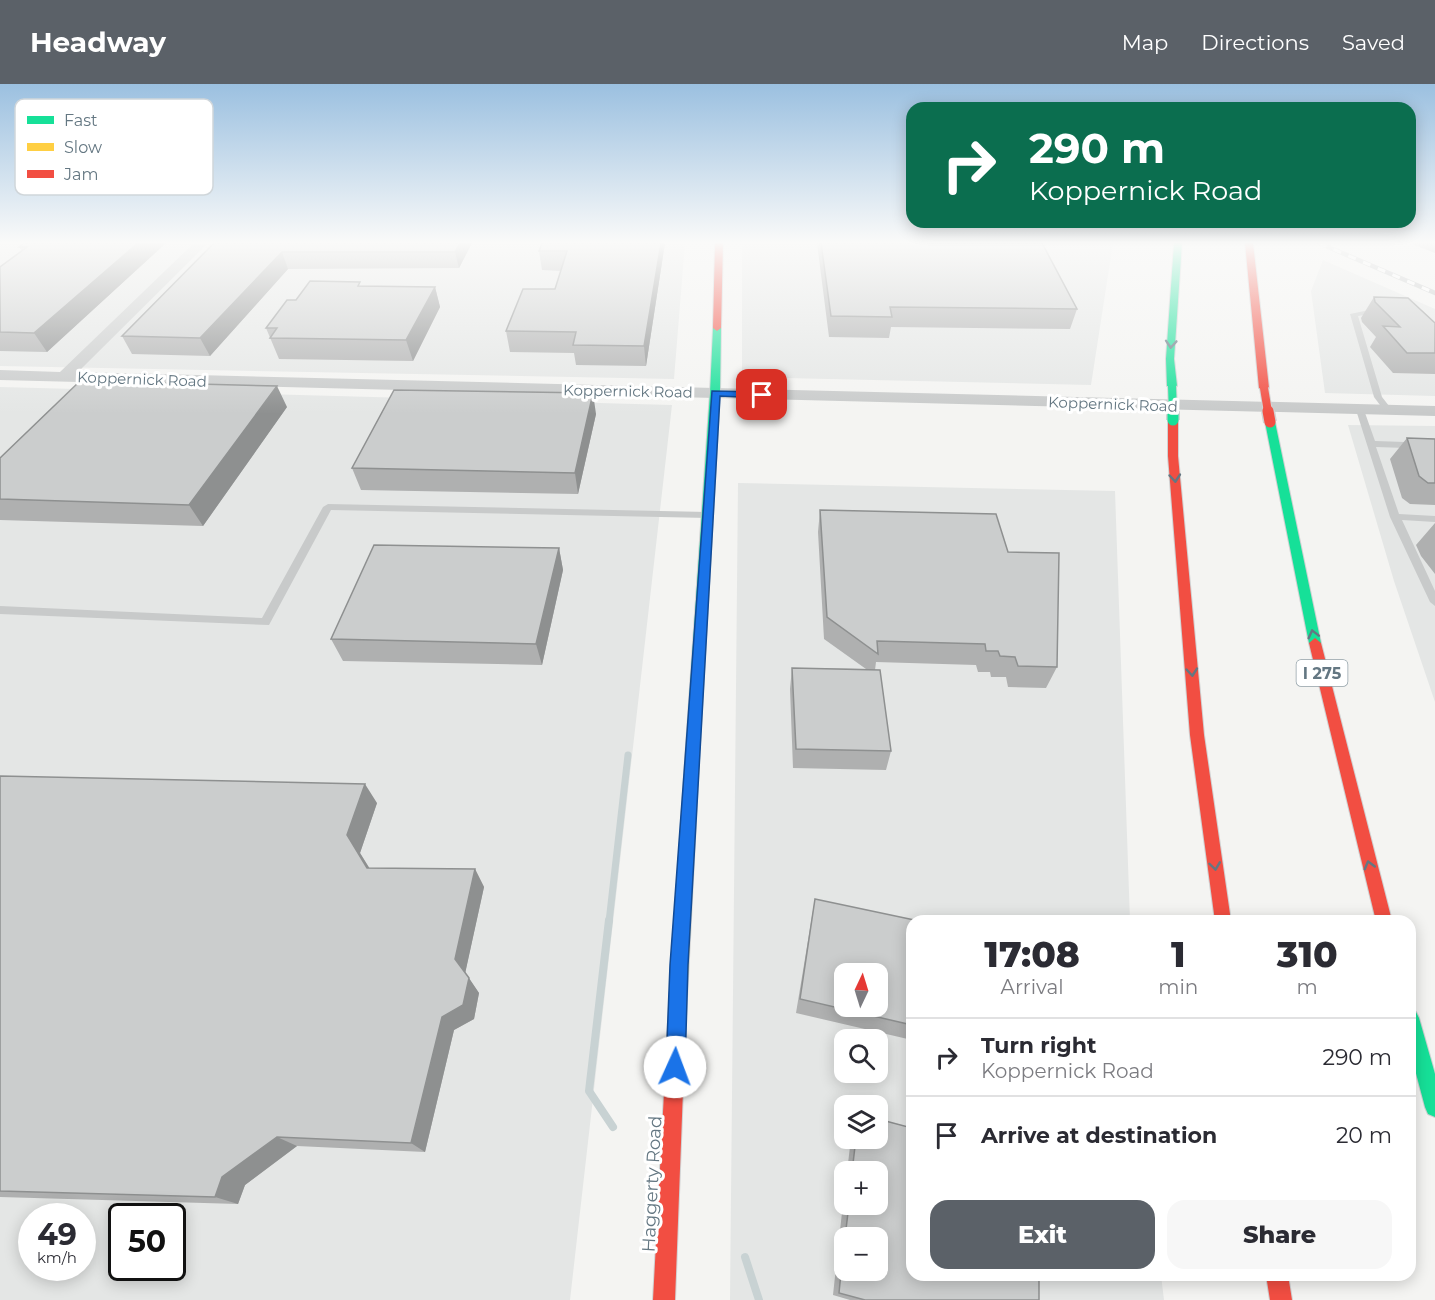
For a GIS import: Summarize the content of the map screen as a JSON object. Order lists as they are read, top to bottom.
{
  "streets": {
    "main road": ["I 275", "Haggerty Road"],
    "street": ["Koppernick Road"]
  },
  "crossings": [
    ["Koppernick Road", "Haggerty Road"]
  ],
  "legend": ["Fast", "Slow", "Jam"],
  "north": "top",
  "page": {
    "header": "Headway",
    "nav": ["Map", "Directions", "Saved"],
    "turn": ["290 m", "Koppernick Road"],
    "eta": [
      "17:08",
      "Arrival",
      "1",
      "min",
      "310",
      "m"
    ],
    "map_buttons": ["+", "−"],
    "list": [
      {
        "name": "Turn right",
        "note": "Koppernick Road",
        "value": "290 m"
      },
      {
        "name": "Arrive at destination",
        "value": "20 m"
      }
    ],
    "buttons": ["Exit", "Share"],
    "speed": "49 km/h",
    "limit": "50"
  }
}
